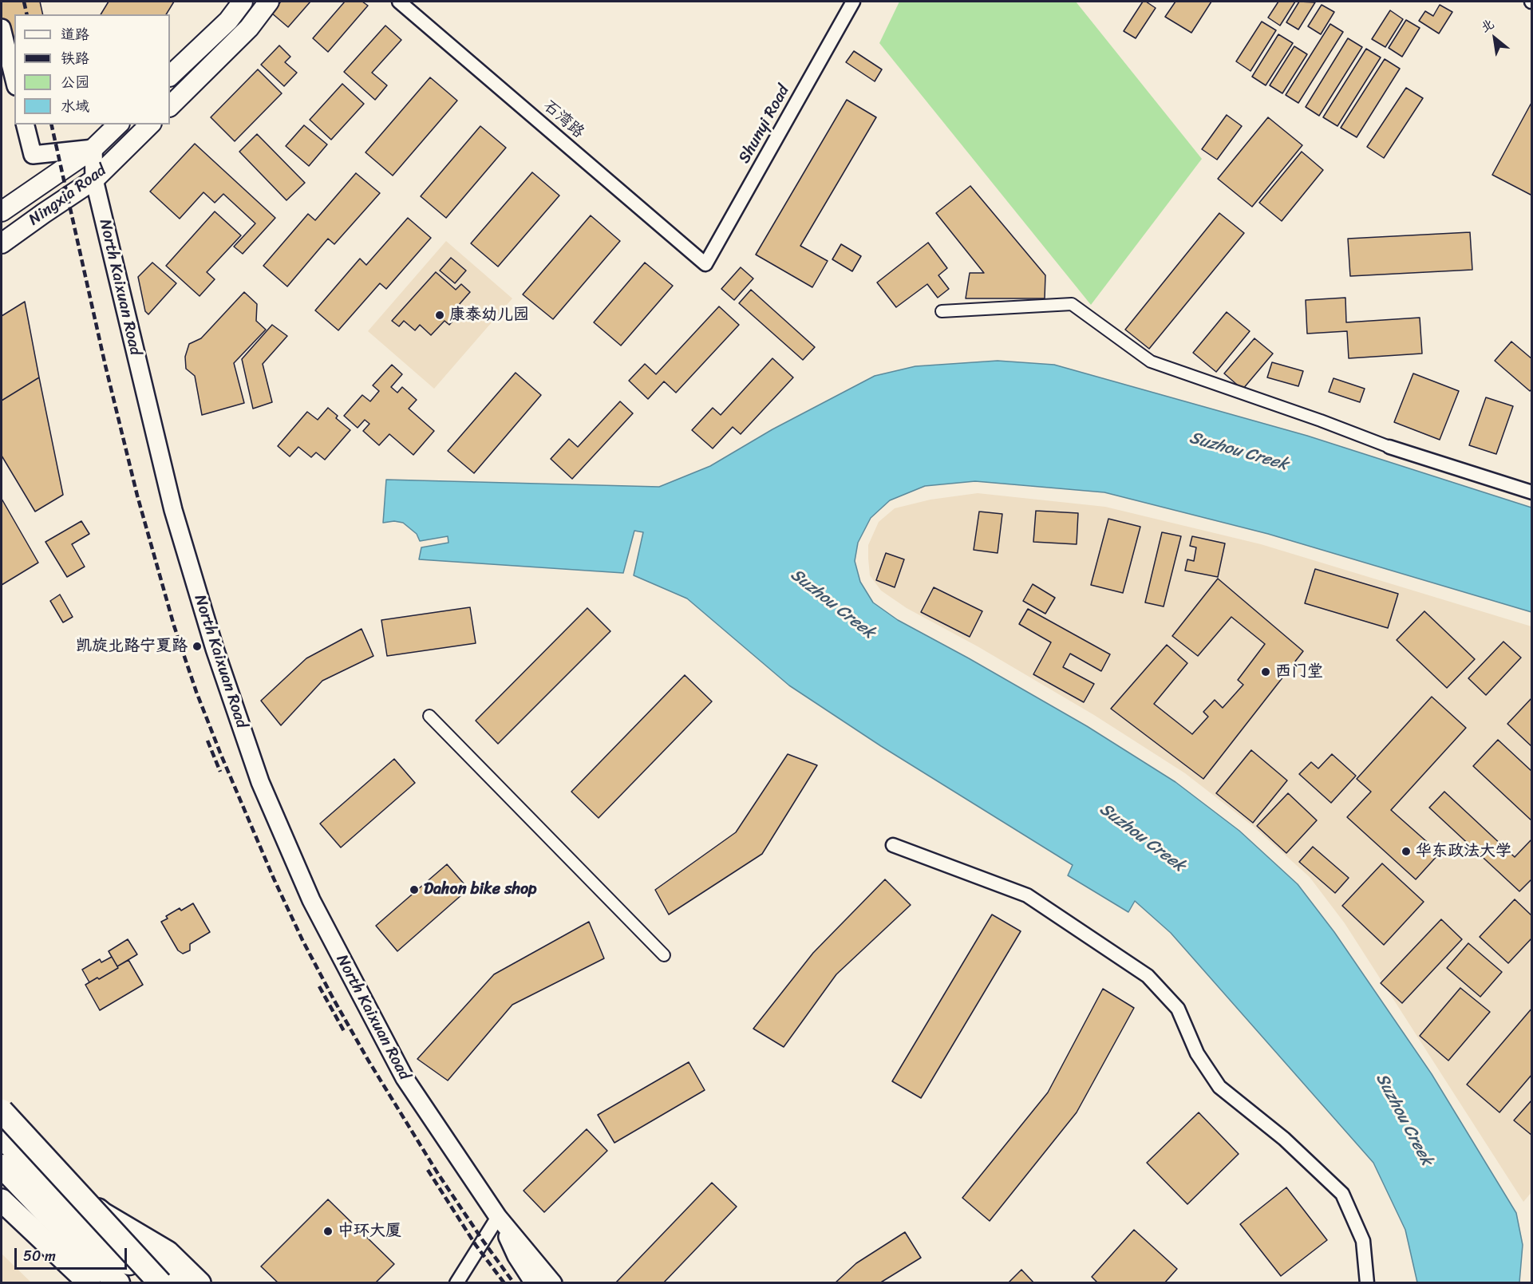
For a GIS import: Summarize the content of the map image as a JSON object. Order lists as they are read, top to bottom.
{
  "streets": {
    "main road": ["Ningxia Road"],
    "street": ["石湾路", "Shunyi Road", "North Kaixuan Road"]
  },
  "crossings": [
    ["石湾路", "Shunyi Road"],
    ["Ningxia Road", "North Kaixuan Road"]
  ],
  "water": ["Suzhou Creek"],
  "places": [
    "康泰幼儿园",
    "凯旋北路宁夏路",
    "西门堂",
    "华东政法大学",
    "Dahon bike shop",
    "中环大厦"
  ],
  "legend": [
    "道路",
    "铁路",
    "公园",
    "水域"
  ],
  "scale_bar": "50 m",
  "north": "top left"
}
